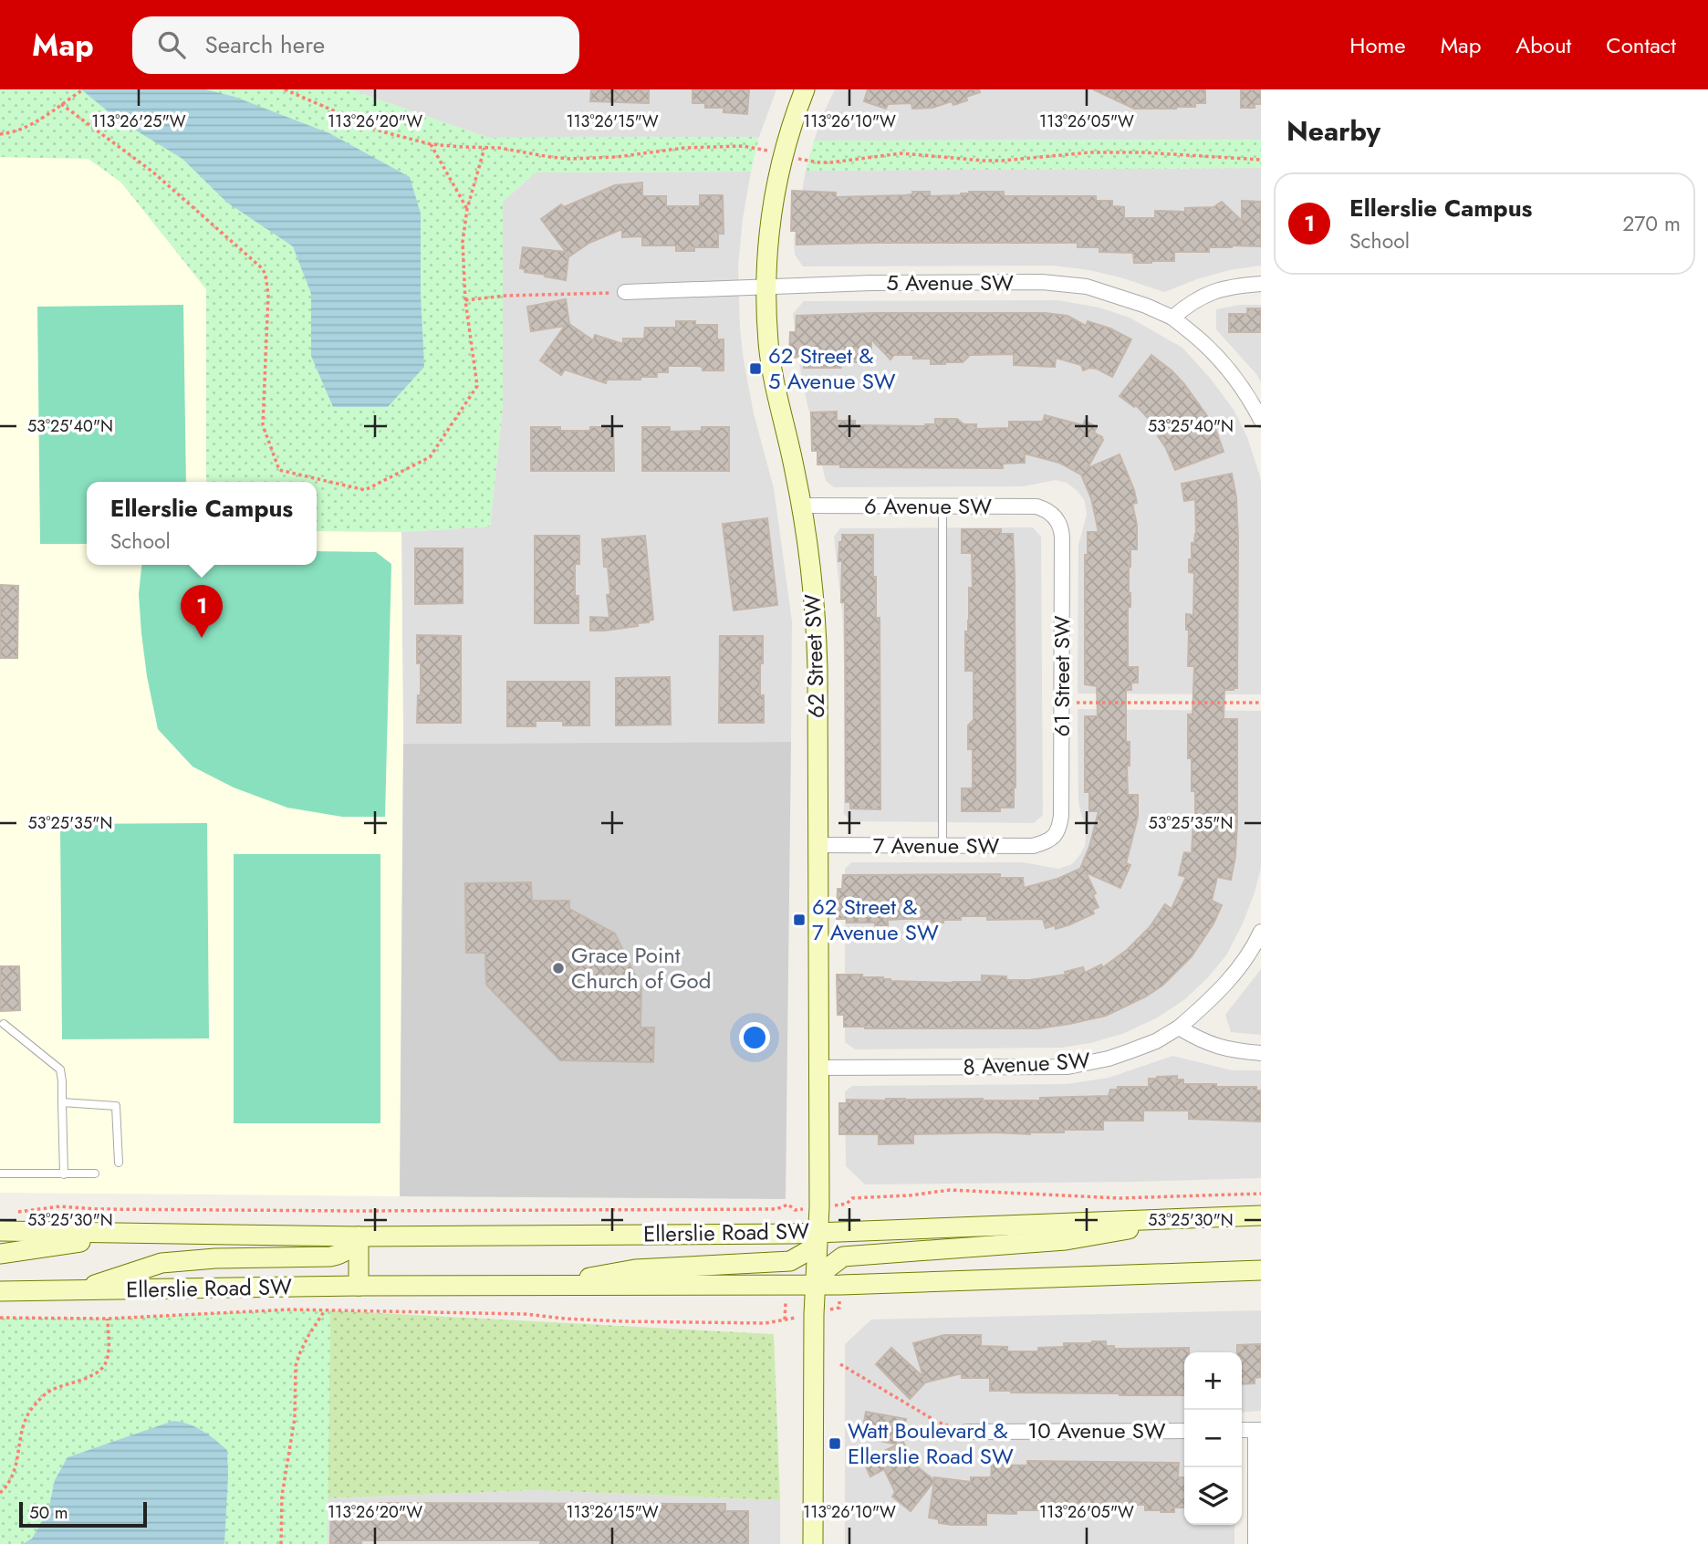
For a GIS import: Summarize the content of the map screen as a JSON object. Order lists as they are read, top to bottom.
{
  "streets": {
    "main road": ["62 Street SW", "Ellerslie Road SW"],
    "street": [
      "5 Avenue SW",
      "6 Avenue SW",
      "61 Street SW",
      "7 Avenue SW",
      "8 Avenue SW",
      "10 Avenue SW"
    ]
  },
  "crossings": [
    ["5 Avenue SW", "62 Street SW"],
    ["6 Avenue SW", "62 Street SW"],
    ["6 Avenue SW", "61 Street SW"],
    ["62 Street SW", "7 Avenue SW"],
    ["62 Street SW", "8 Avenue SW"],
    ["62 Street SW", "Ellerslie Road SW"],
    ["61 Street SW", "7 Avenue SW"]
  ],
  "places": {
    "transit": ["62 Street & 5 Avenue SW", "62 Street & 7 Avenue SW", "Watt Boulevard & Ellerslie Road SW"],
    "other": ["Grace Point Church of God"]
  },
  "scale_bar": "50 m",
  "page": {
    "header": "Map",
    "search": "Search here",
    "nav": [
      "Home",
      "Map",
      "About",
      "Contact"
    ],
    "heading": "Nearby",
    "list": [
      {
        "mark": "1",
        "name": "Ellerslie Campus",
        "note": "School",
        "value": "270 m"
      }
    ],
    "popup": ["Ellerslie Campus", "School"],
    "pins": "1",
    "map_buttons": ["+", "−"],
    "scale": "50 m"
  },
  "coordinates": [
    "113°26'25\"W",
    "113°26'20\"W",
    "113°26'15\"W",
    "113°26'10\"W",
    "113°26'05\"W",
    "53°25'40\"N",
    "53°25'35\"N",
    "53°25'30\"N"
  ]
}
